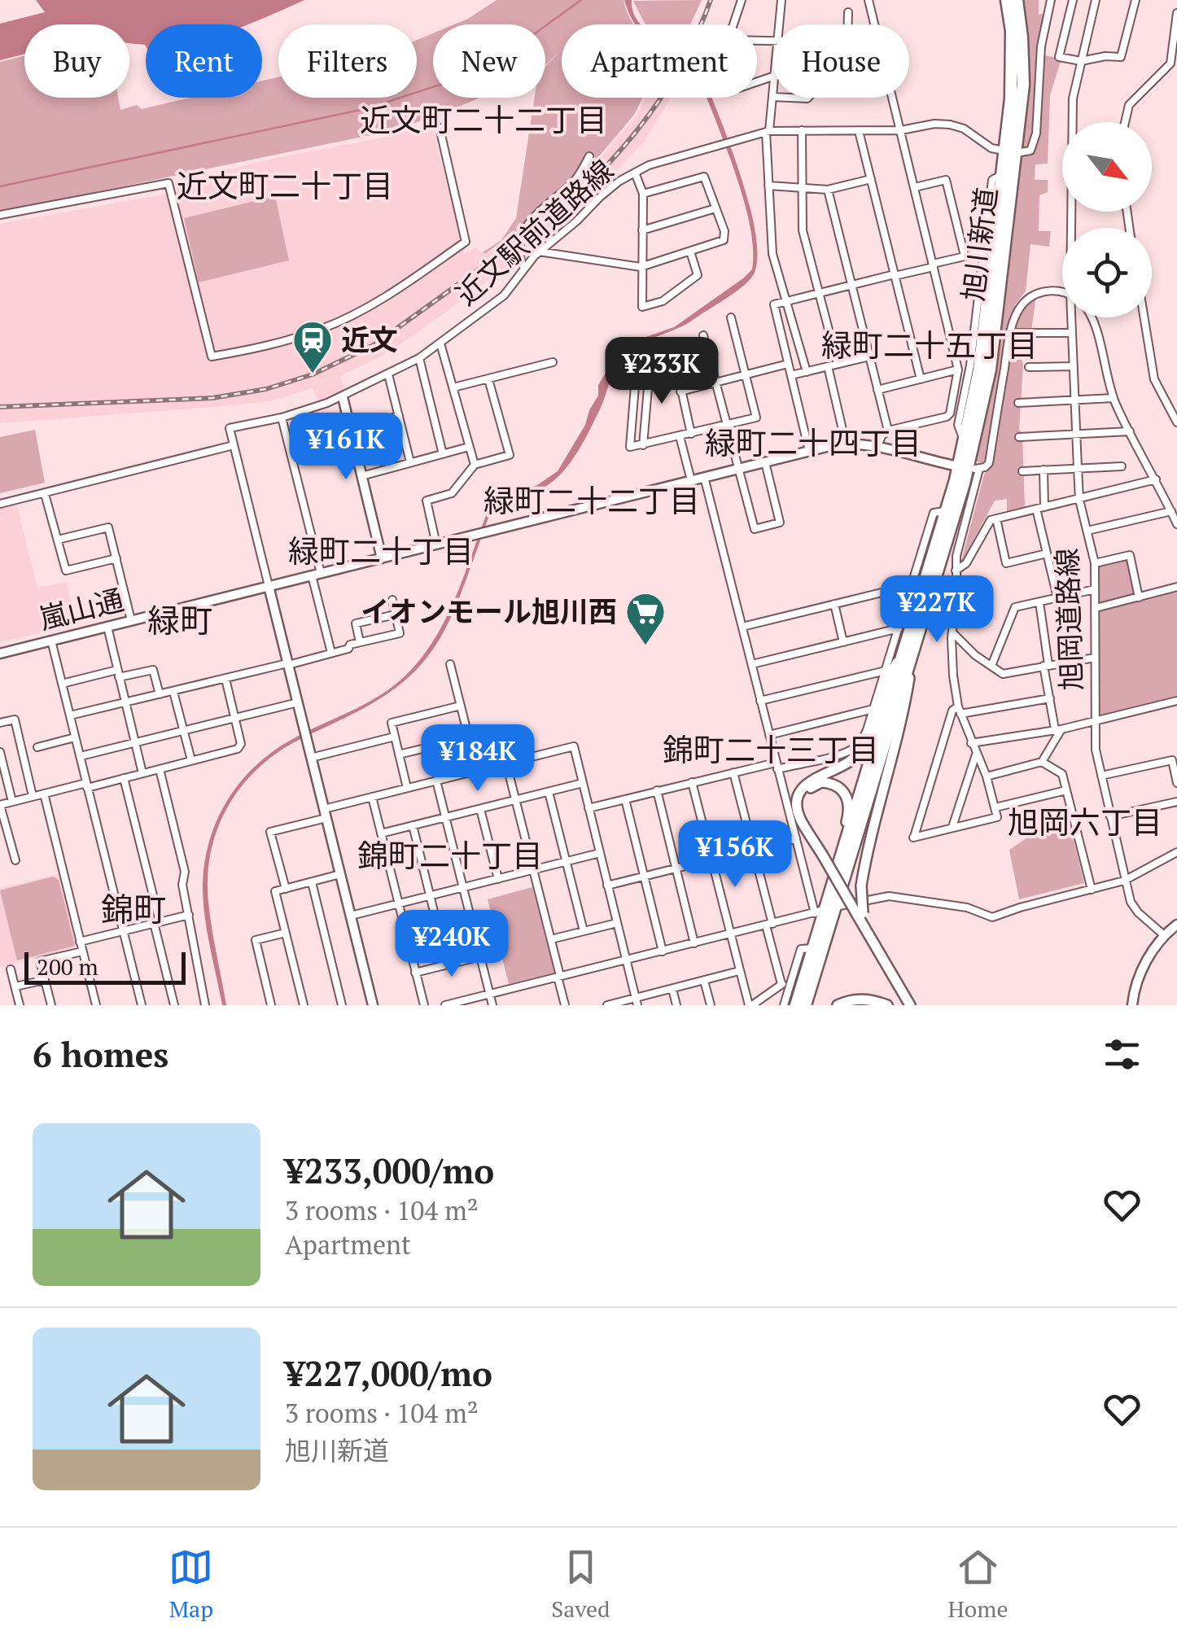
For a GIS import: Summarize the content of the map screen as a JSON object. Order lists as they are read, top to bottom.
{
  "streets": {
    "highway": ["旭川新道"],
    "main road": ["嵐山通"],
    "street": ["近文駅前道路線", "旭岡道路線"]
  },
  "crossings": [
    ["旭川新道", "嵐山通"]
  ],
  "districts": [
    "近文町二十二丁目",
    "近文町二十丁目",
    "緑町二十五丁目",
    "緑町二十四丁目",
    "緑町二十二丁目",
    "緑町二十丁目",
    "緑町",
    "錦町二十三丁目",
    "旭岡六丁目",
    "錦町二十丁目",
    "錦町"
  ],
  "places": {
    "station": ["近文"],
    "supermarket": ["イオンモール旭川西"]
  },
  "scale_bar": "200 m",
  "north": "bottom right",
  "page": {
    "chip": [
      "Buy",
      "Rent",
      "Filters",
      "New",
      "Apartment",
      "House"
    ],
    "price": [
      "¥233K",
      "¥161K",
      "¥227K",
      "¥184K",
      "¥156K",
      "¥240K"
    ],
    "scale": "200 m",
    "heading": "6 homes",
    "list": [
      {
        "name": "¥233,000/mo",
        "note": "3 rooms · 104 m² · Apartment"
      },
      {
        "name": "¥227,000/mo",
        "note": "3 rooms · 104 m² · 旭川新道"
      }
    ],
    "tabs": ["Map", "Saved", "Home"]
  }
}
